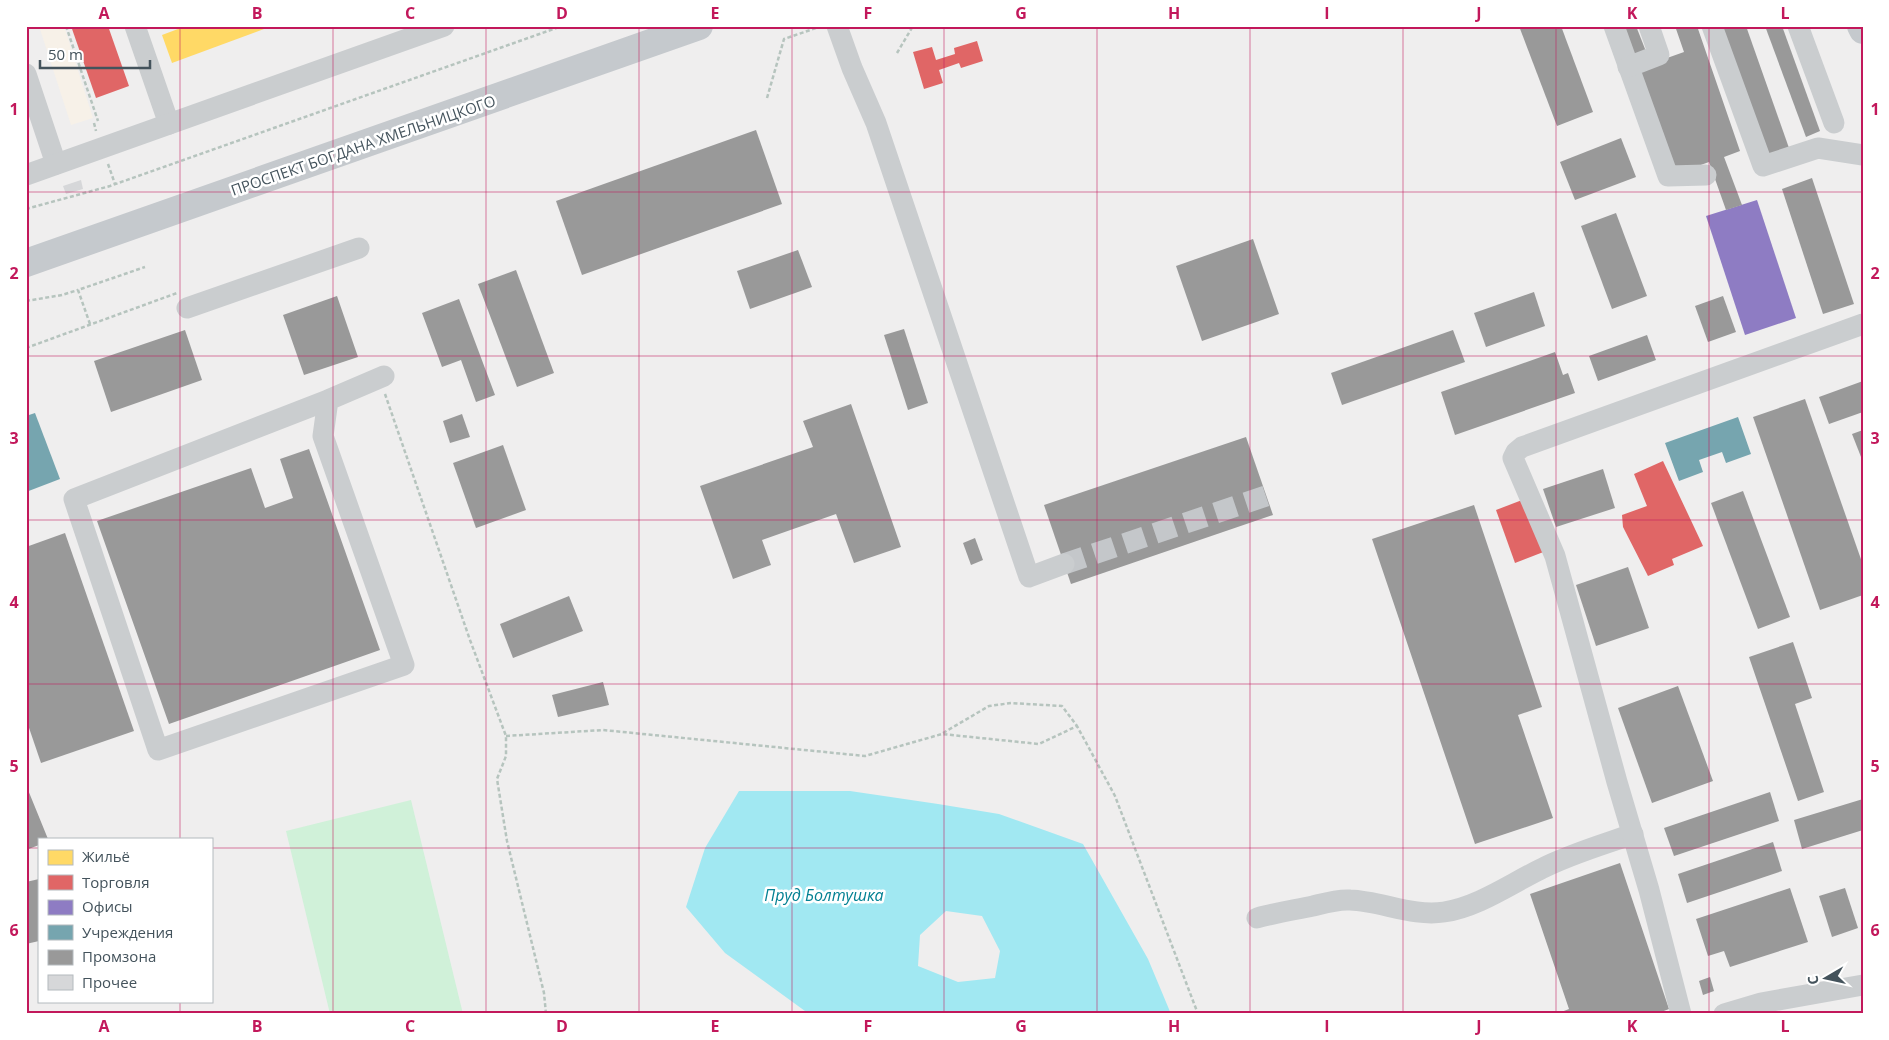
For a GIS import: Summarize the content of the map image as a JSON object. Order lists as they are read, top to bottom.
{
  "streets": {
    "main road": ["ПРОСПЕКТ БОГДАНА ХМЕЛЬНИЦКОГО"]
  },
  "water": ["Пруд Болтушка"],
  "legend": [
    "Жильё",
    "Торговля",
    "Офисы",
    "Учреждения",
    "Промзона",
    "Прочее"
  ],
  "scale_bar": "50 m",
  "north": "left",
  "grid": {
    "columns": [
      "A",
      "B",
      "C",
      "D",
      "E",
      "F",
      "G",
      "H",
      "I",
      "J",
      "K",
      "L"
    ],
    "rows": [
      "1",
      "2",
      "3",
      "4",
      "5",
      "6"
    ]
  }
}
